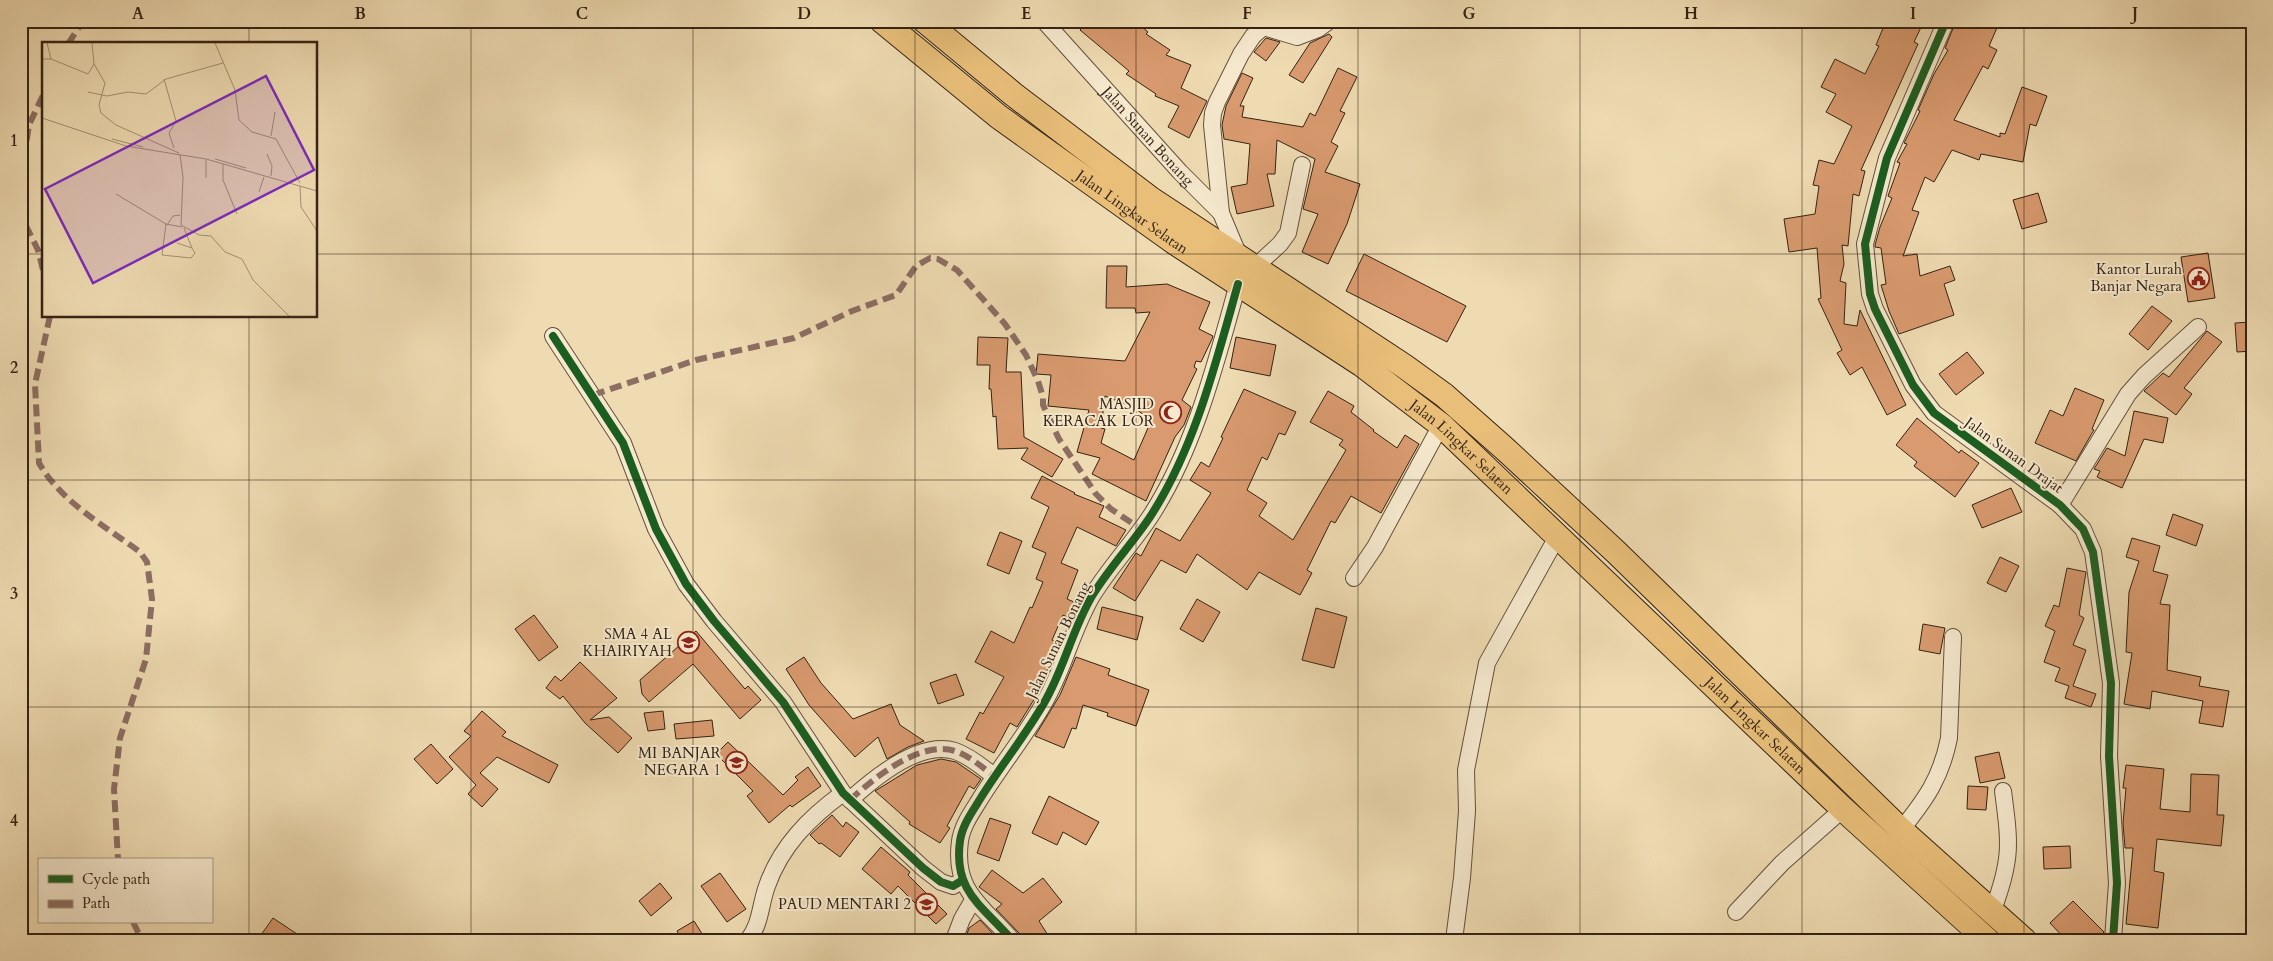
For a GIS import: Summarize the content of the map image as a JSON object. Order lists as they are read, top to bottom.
{
  "streets": {
    "highway": ["Jalan Lingkar Selatan"],
    "street": ["Jalan Sunan Bonang", "Jalan Sunan Drajat"]
  },
  "crossings": [
    ["Jalan Sunan Bonang", "Jalan Lingkar Selatan"]
  ],
  "places": {
    "public building": ["Kantor Lurah Banjar Negara"],
    "mosque": ["MASJID KERACAK LOR"],
    "school or university": ["SMA 4 AL KHAIRIYAH", "MI BANJAR NEGARA 1", "PAUD MENTARI 2"]
  },
  "legend": ["Cycle path", "Path"],
  "grid": {
    "columns": [
      "A",
      "B",
      "C",
      "D",
      "E",
      "F",
      "G",
      "H",
      "I",
      "J"
    ],
    "rows": [
      "1",
      "2",
      "3",
      "4"
    ]
  }
}
